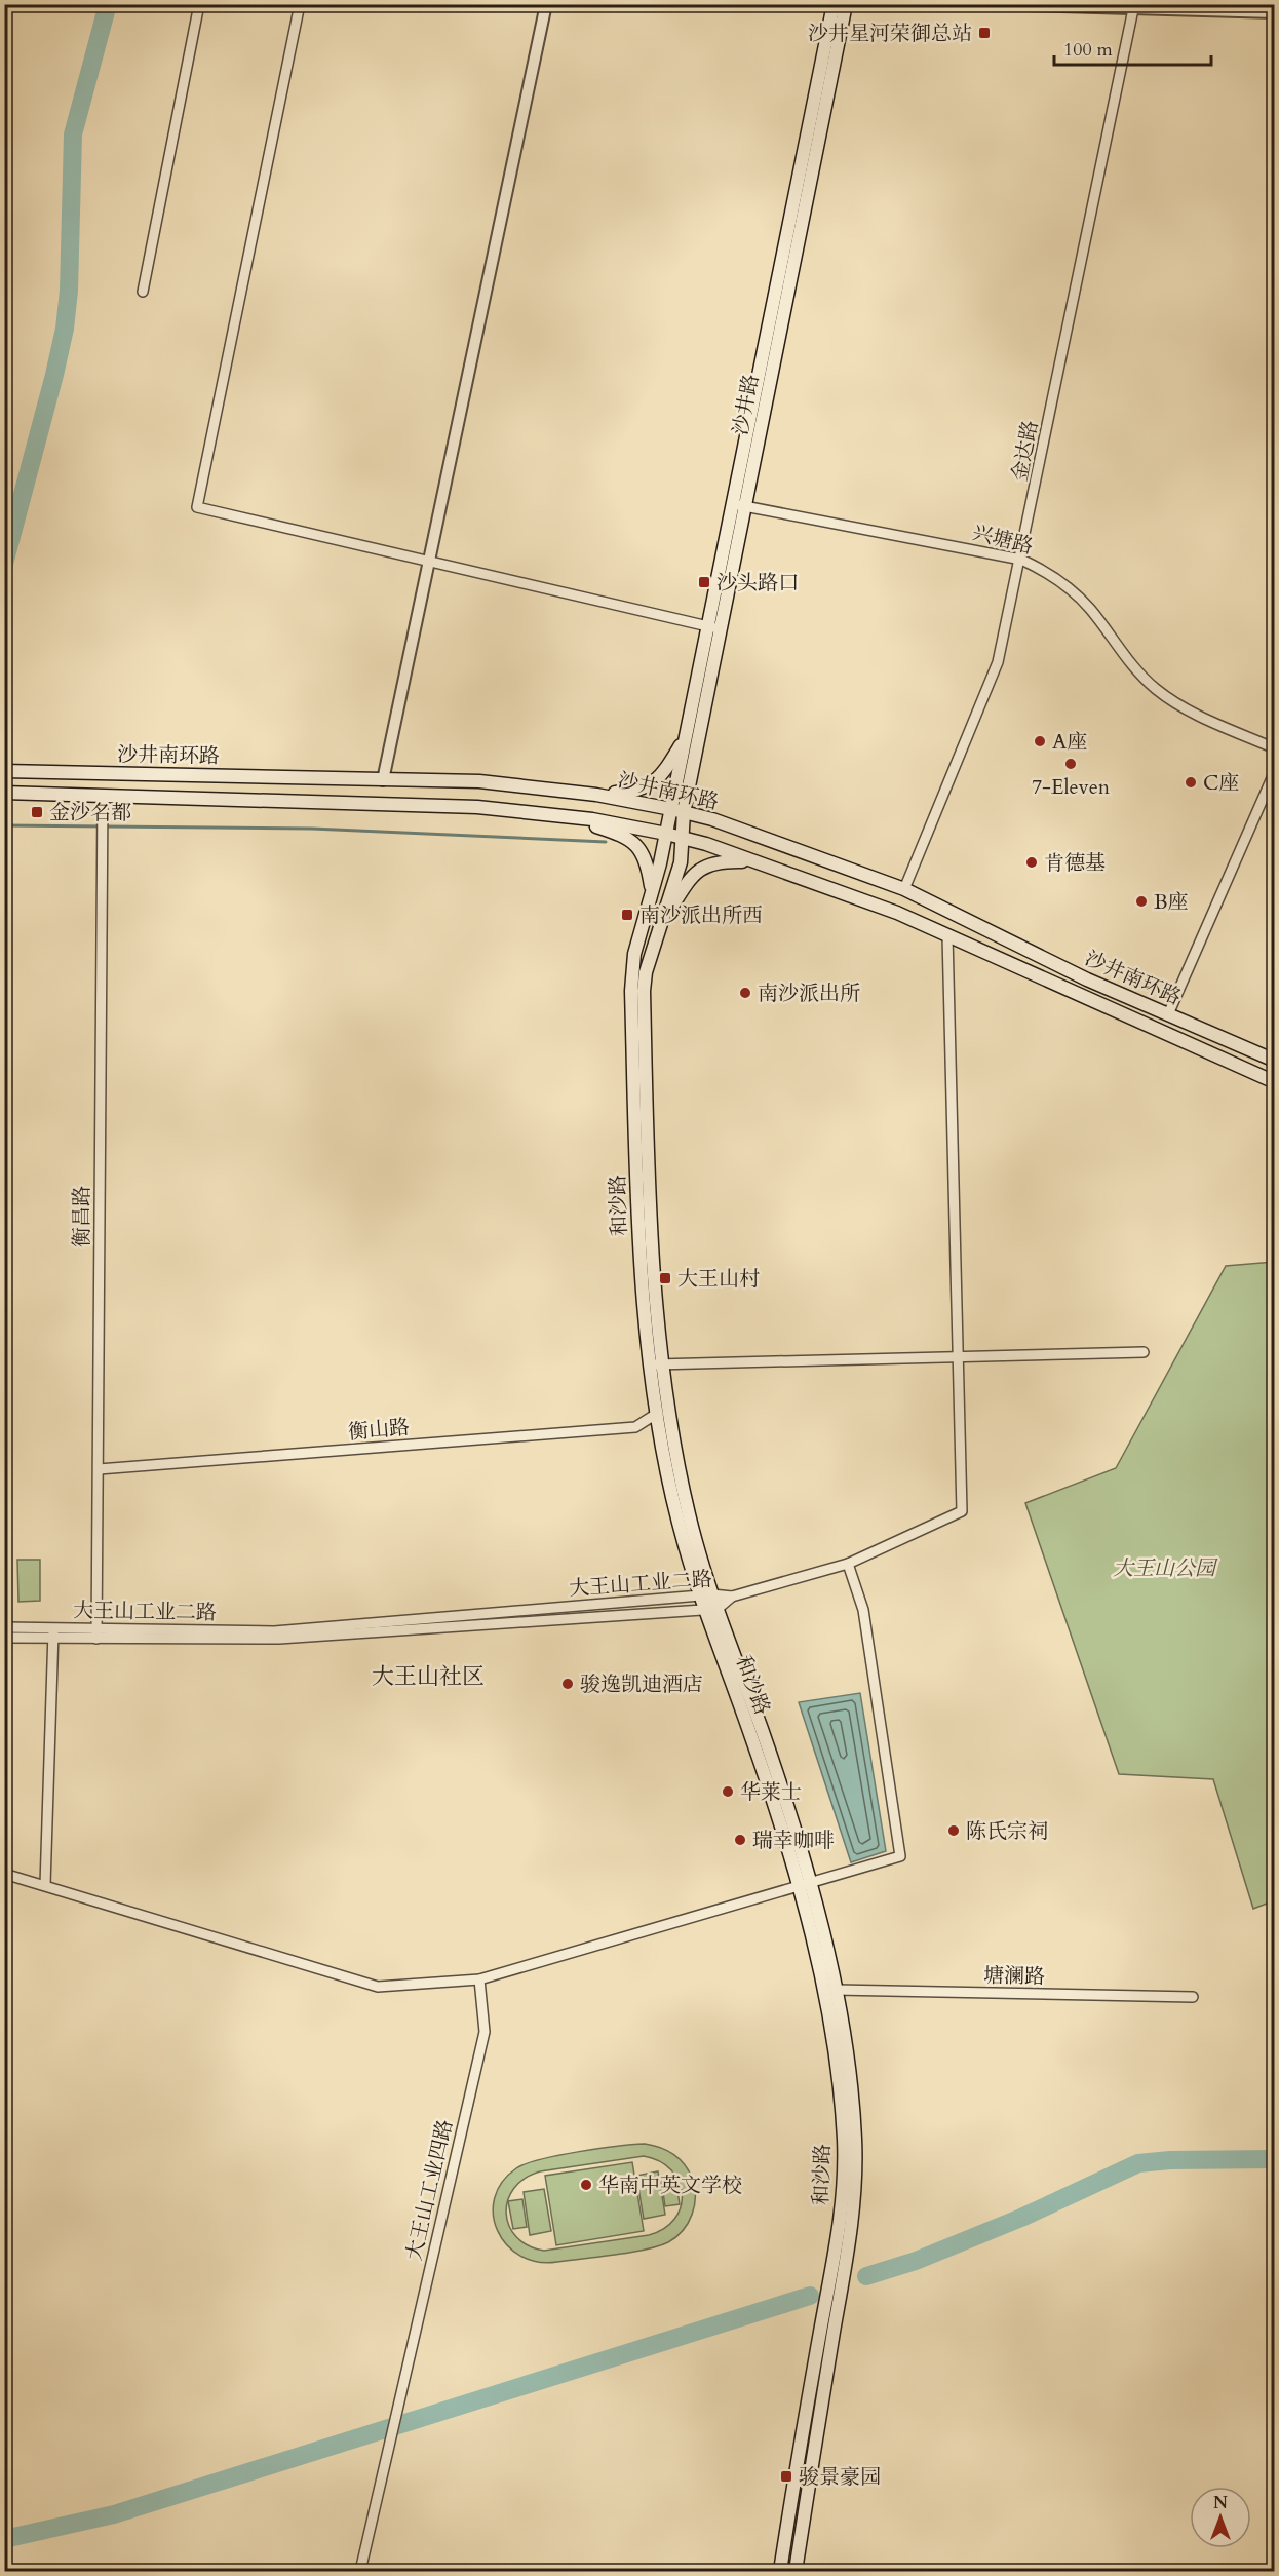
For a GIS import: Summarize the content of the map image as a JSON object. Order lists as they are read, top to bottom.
{
  "streets": {
    "main road": ["沙井路", "沙井南环路", "和沙路"],
    "street": [
      "金达路",
      "兴塘路",
      "衡昌路",
      "衡山路",
      "大王山工业二路",
      "塘澜路",
      "大王山工业四路"
    ]
  },
  "crossings": [
    ["沙井路", "兴塘路"],
    ["沙井路", "沙井南环路"],
    ["沙井路", "和沙路"],
    ["金达路", "兴塘路"],
    ["金达路", "沙井南环路"],
    ["沙井南环路", "和沙路"],
    ["沙井南环路", "衡昌路"],
    ["和沙路", "衡山路"],
    ["和沙路", "大王山工业二路"],
    ["和沙路", "塘澜路"],
    ["衡昌路", "衡山路"],
    ["衡昌路", "大王山工业二路"]
  ],
  "districts": ["大王山社区"],
  "parks": ["大王山公园"],
  "places": {
    "transit": [
      "沙井星河荣御总站",
      "沙头路口",
      "金沙名都",
      "南沙派出所西",
      "大王山村",
      "骏景豪园"
    ],
    "other": [
      "A座",
      "7-Eleven",
      "C座",
      "肯德基",
      "B座",
      "南沙派出所",
      "骏逸凯迪酒店",
      "华莱士",
      "陈氏宗祠",
      "瑞幸咖啡",
      "华南中英文学校"
    ]
  },
  "scale_bar": "100 m",
  "north": "top"
}
